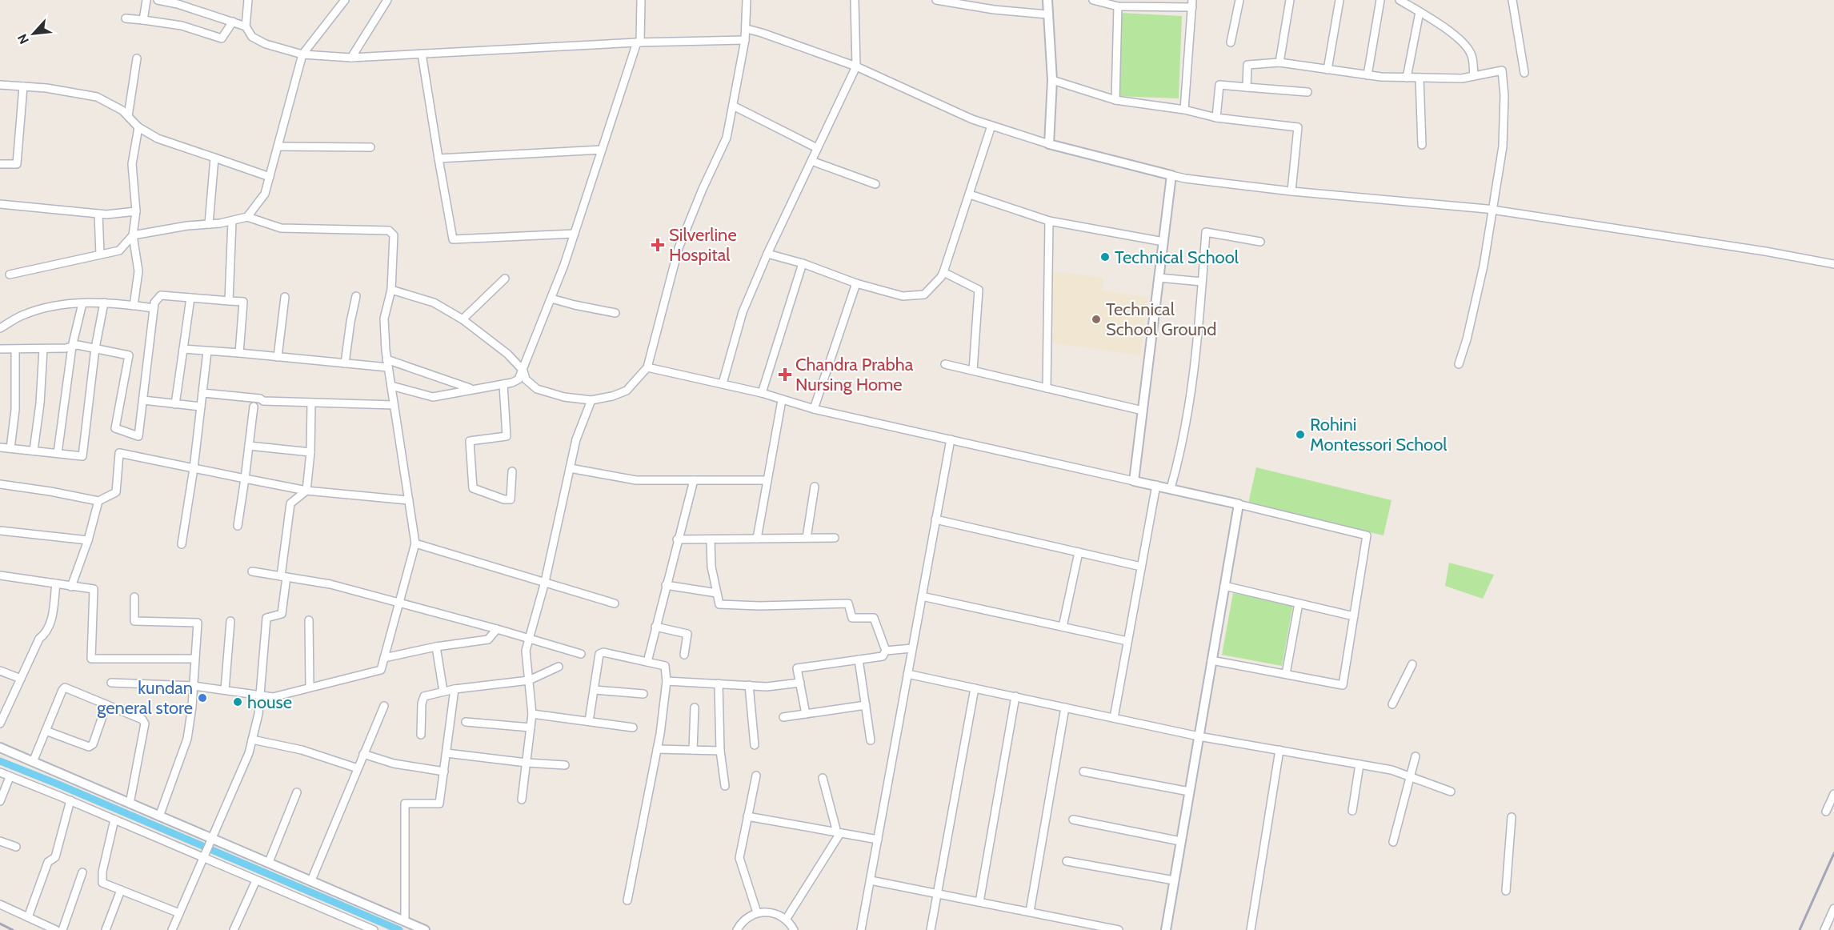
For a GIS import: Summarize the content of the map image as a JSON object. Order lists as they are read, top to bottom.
{
  "places": {
    "health": ["Silverline Hospital", "Chandra Prabha Nursing Home"],
    "other": [
      "Technical School",
      "Technical School Ground",
      "Rohini Montessori School",
      "kundan general store",
      "house"
    ]
  },
  "north": "bottom left"
}
